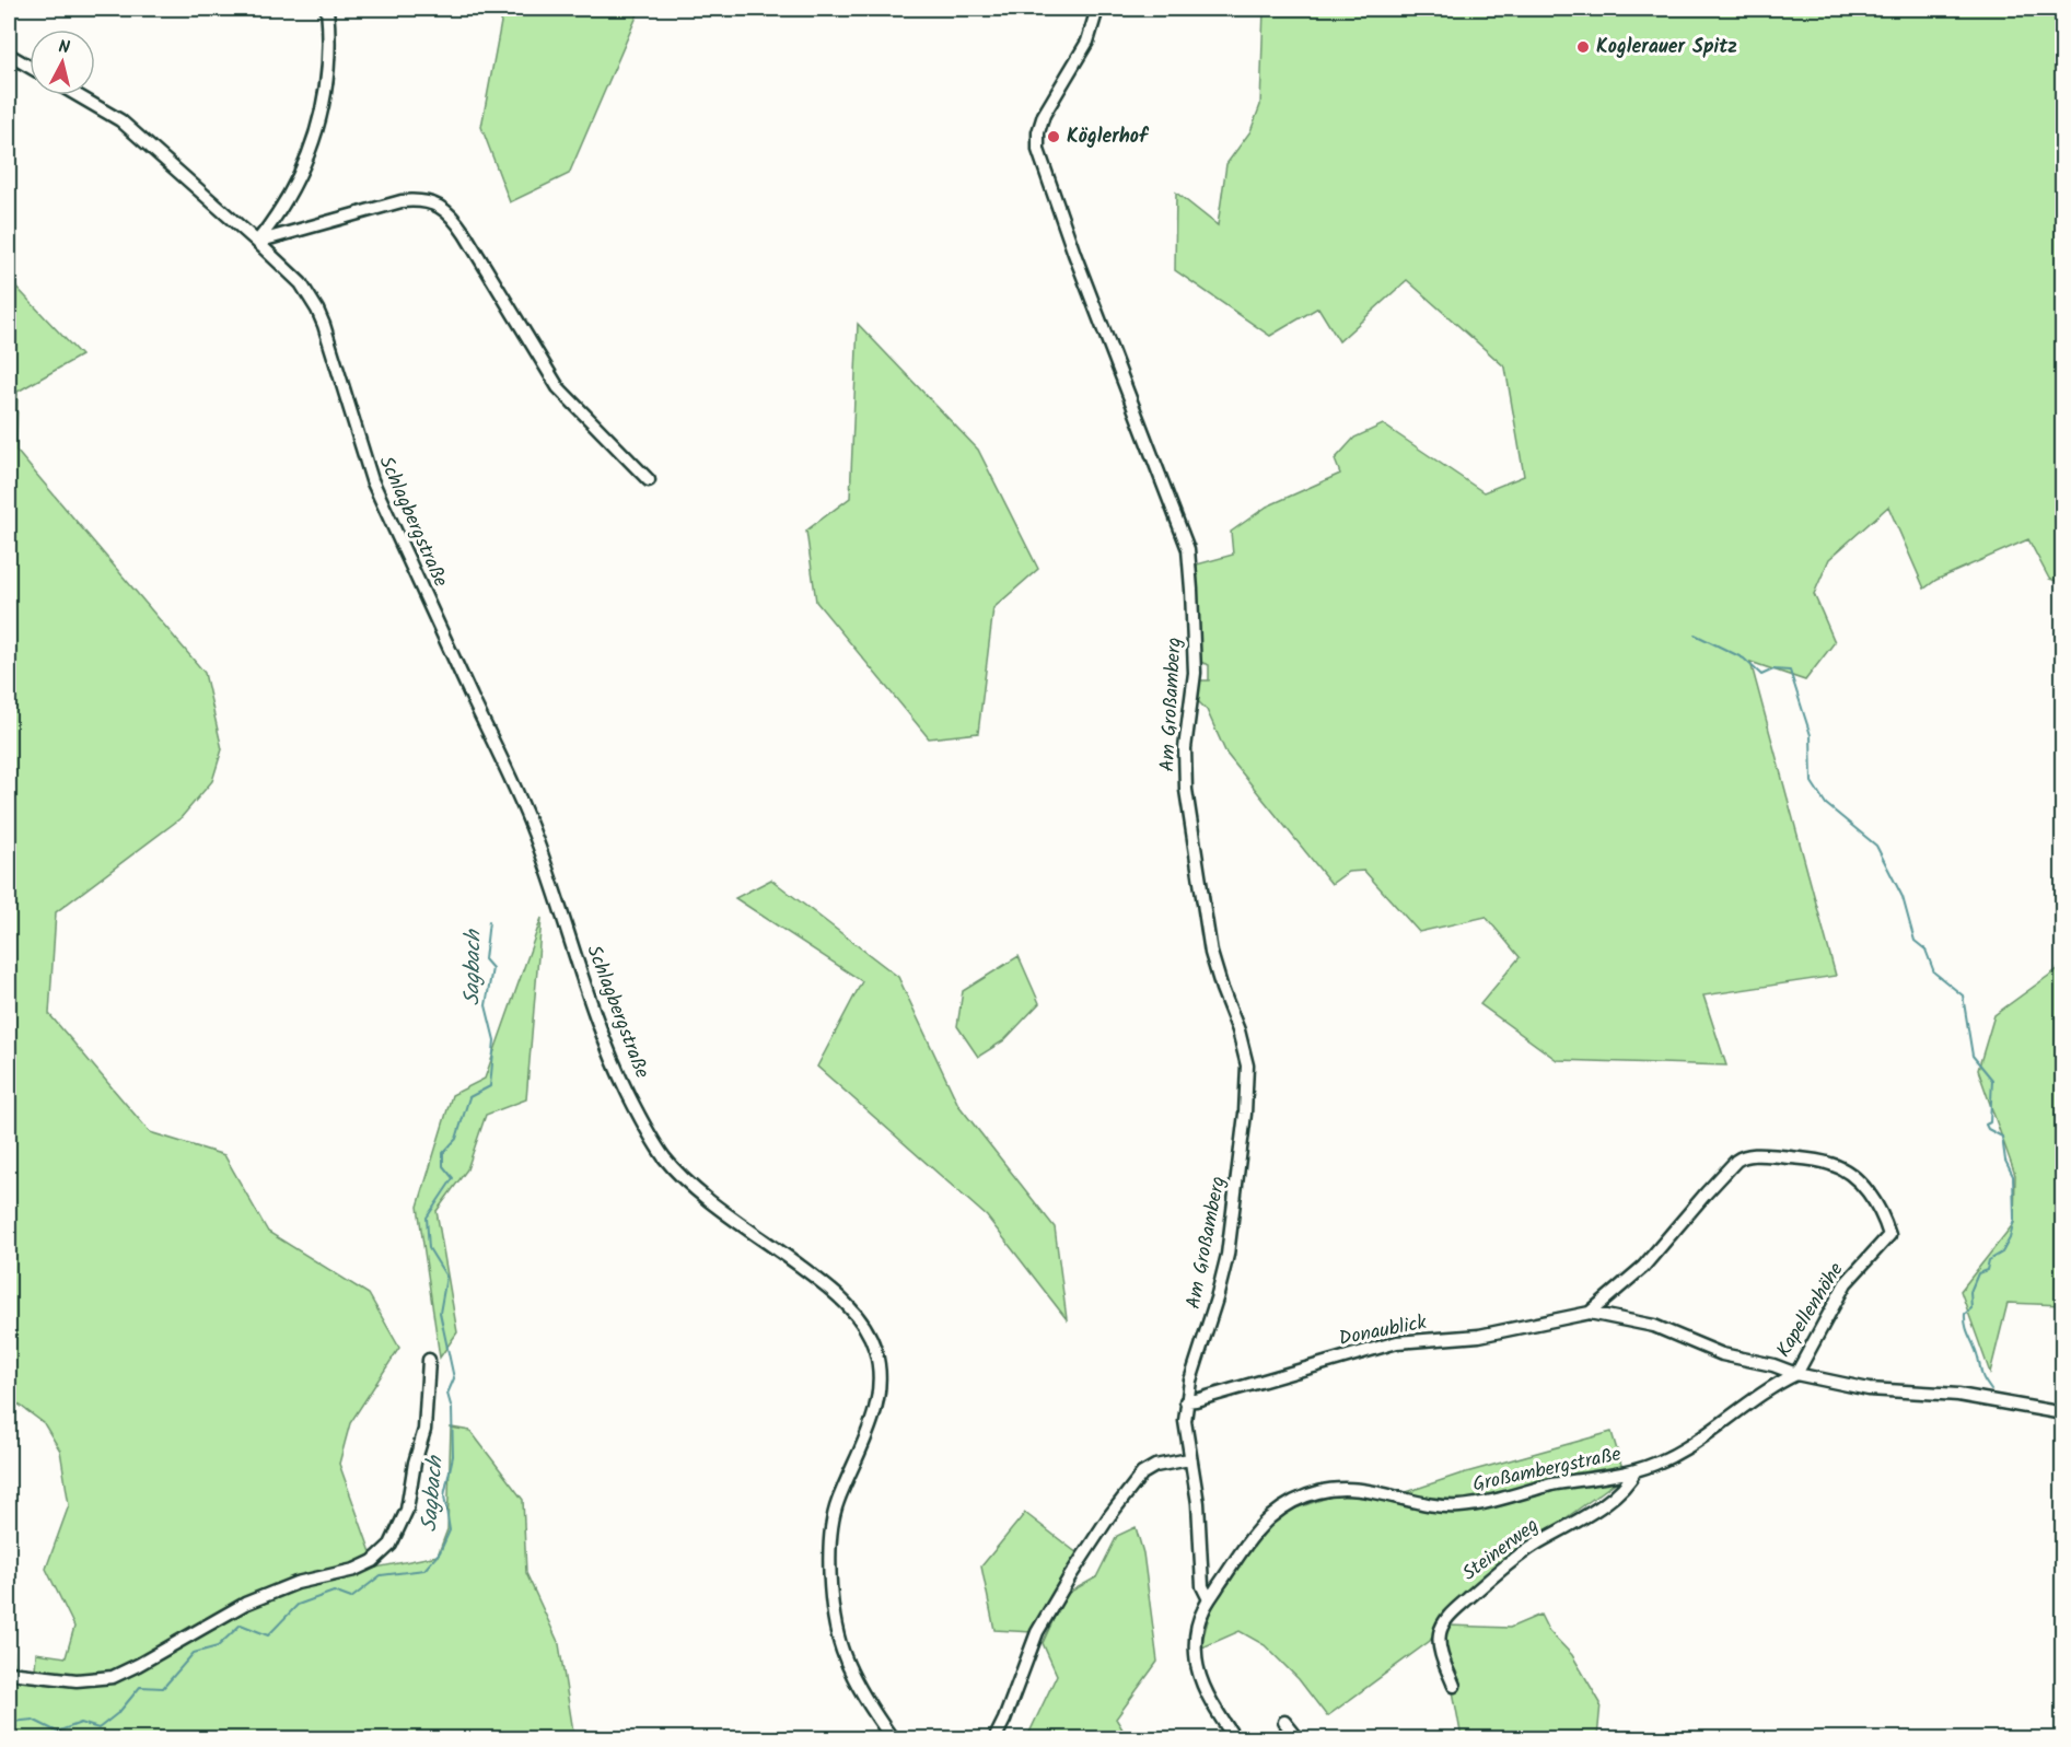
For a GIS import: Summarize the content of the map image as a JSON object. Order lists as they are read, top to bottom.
{
  "streets": {
    "street": [
      "Schlagbergstraße",
      "Am Großamberg",
      "Kapellenhöhe",
      "Donaublick",
      "Großambergstraße",
      "Steinerweg"
    ]
  },
  "crossings": [
    ["Am Großamberg", "Donaublick"],
    ["Am Großamberg", "Großambergstraße"],
    ["Kapellenhöhe", "Donaublick"],
    ["Kapellenhöhe", "Großambergstraße"],
    ["Großambergstraße", "Steinerweg"]
  ],
  "water": ["Sagbach"],
  "places": ["Koglerauer Spitz", "Köglerhof"],
  "north": "top"
}
